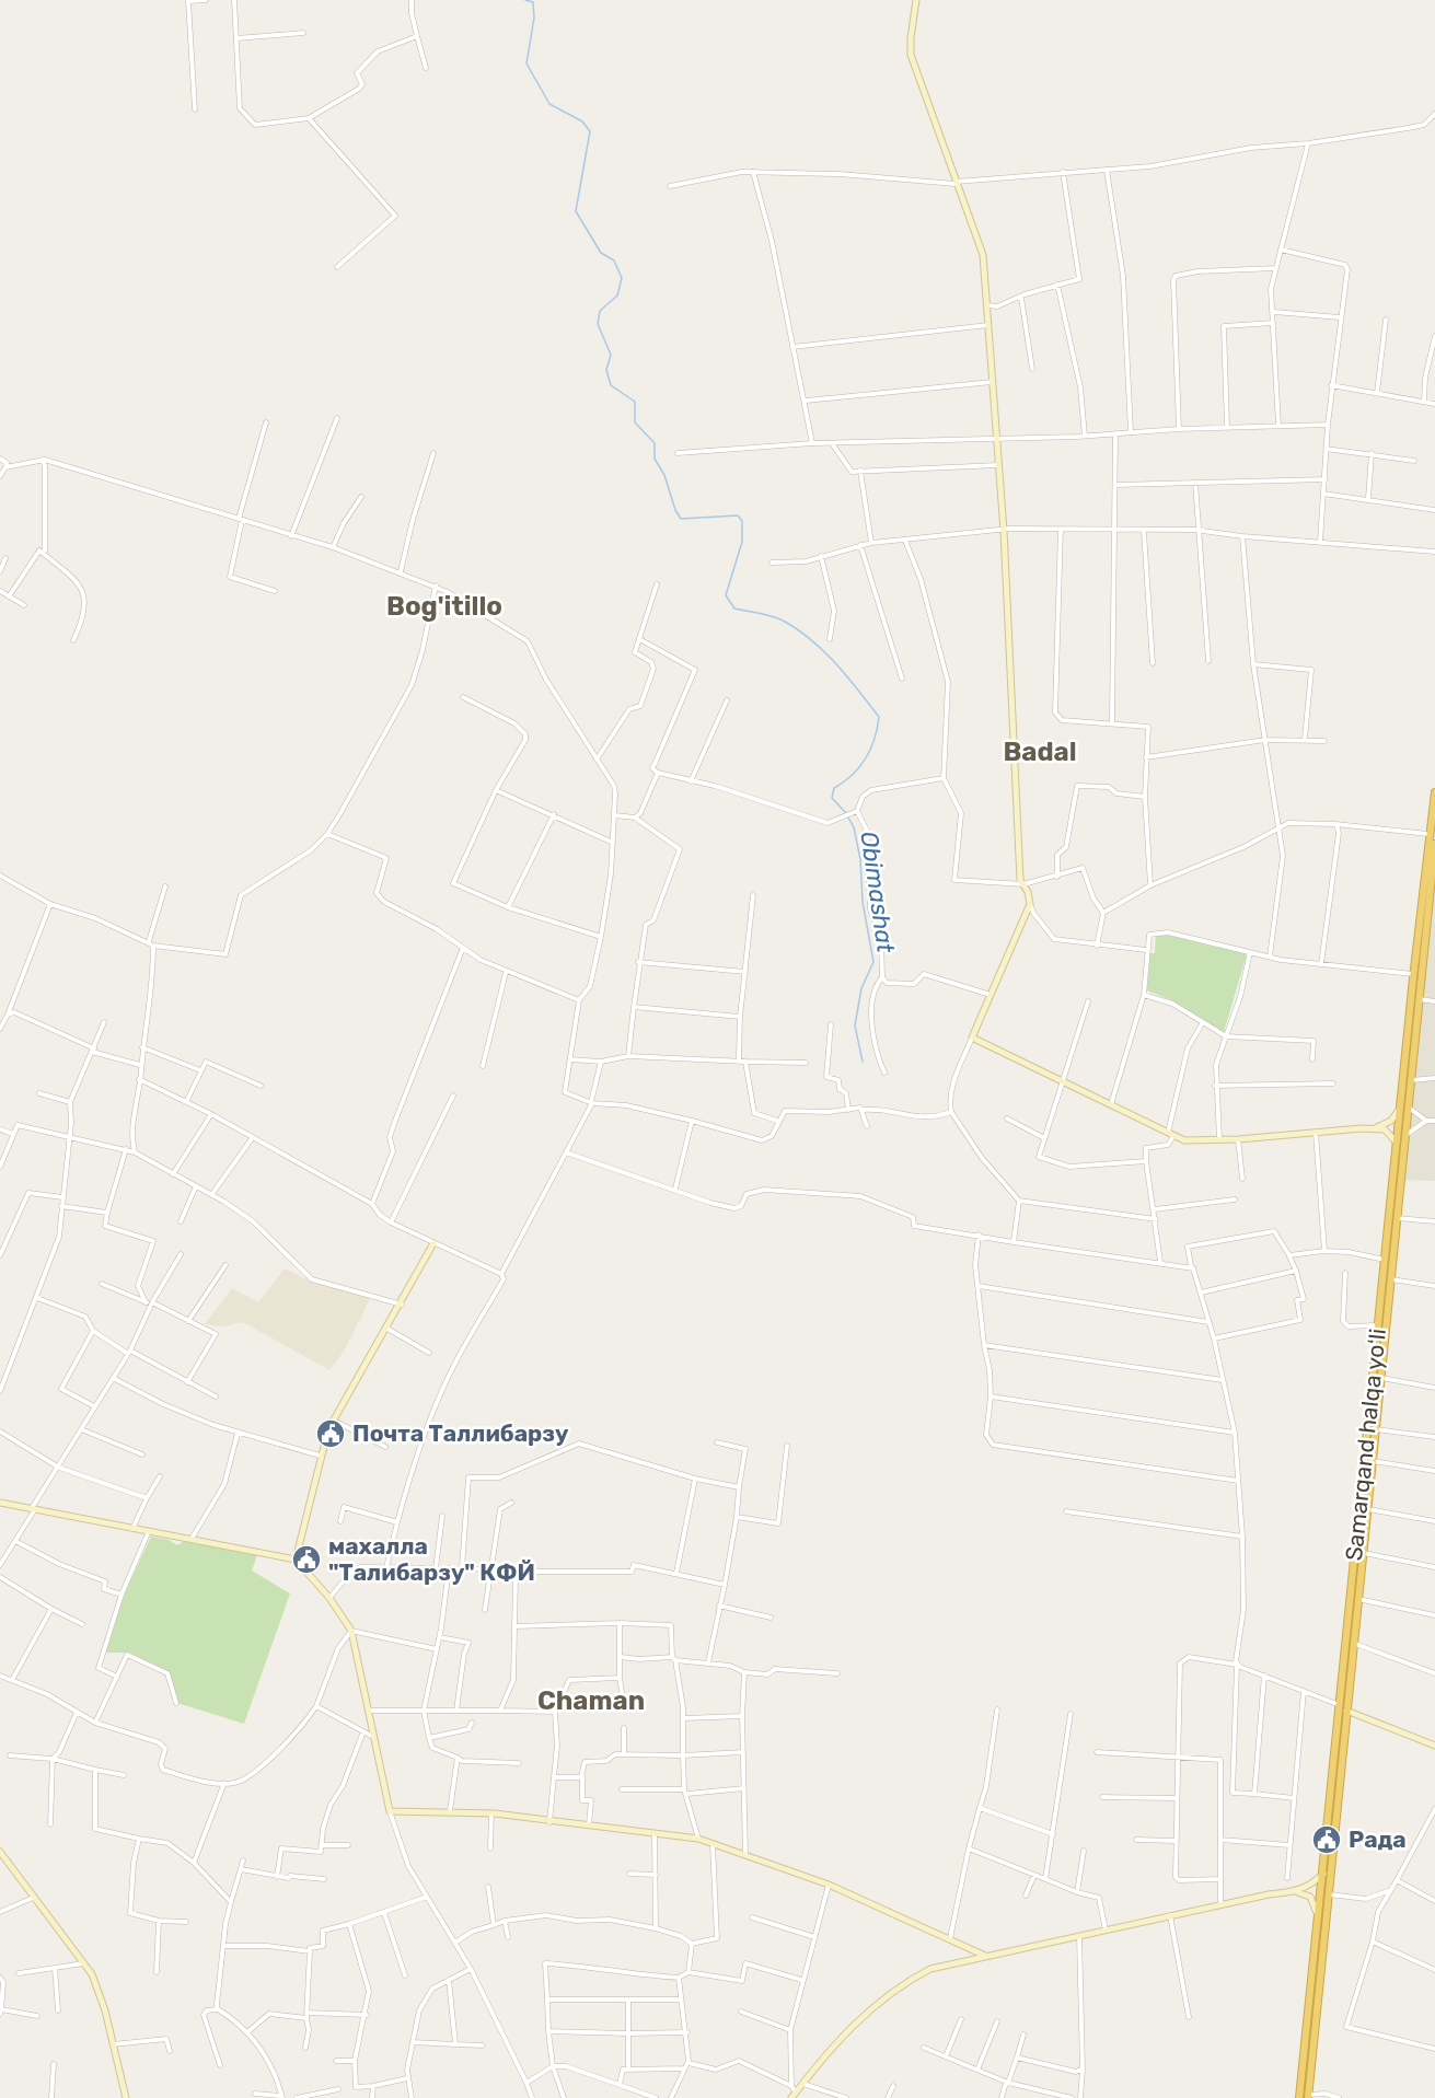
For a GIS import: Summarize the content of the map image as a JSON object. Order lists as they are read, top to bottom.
{
  "streets": {
    "highway": ["Samarqand halqa yoʻli"]
  },
  "districts": ["Bog'itillo", "Badal", "Chaman"],
  "water": ["Obimashat"],
  "places": {
    "public building": ["Почта Таллибарзу", "махалла \"Талибарзу\" КФЙ", "Рада"]
  }
}
